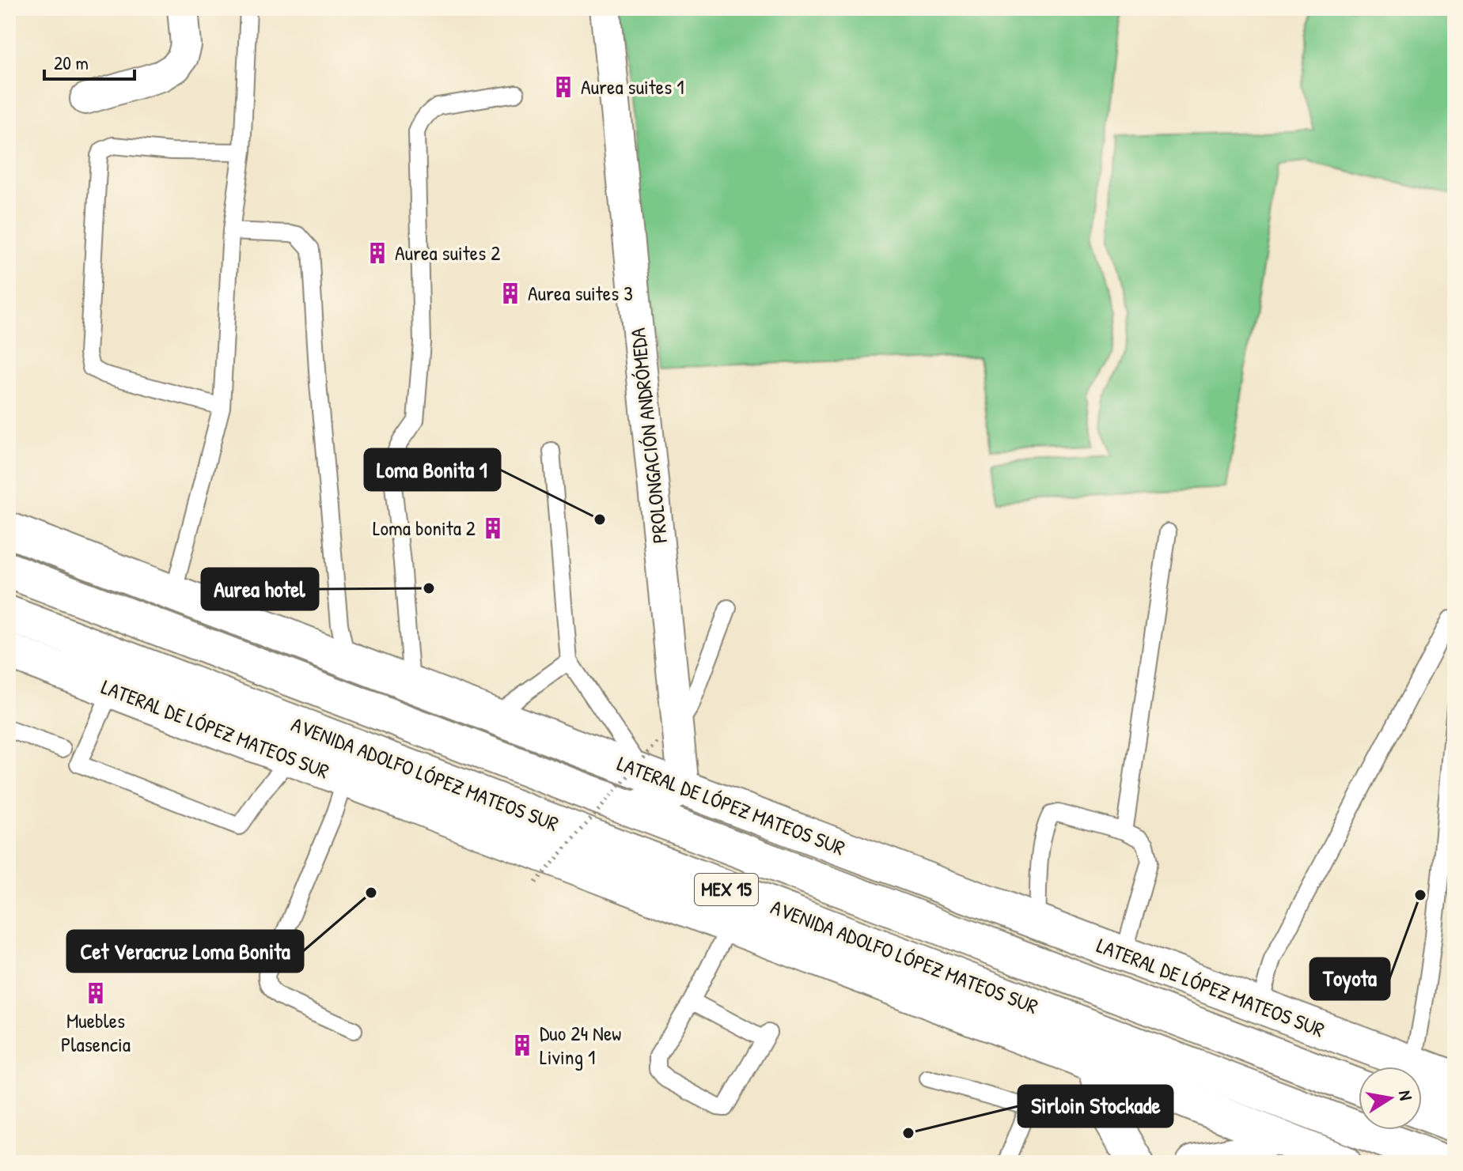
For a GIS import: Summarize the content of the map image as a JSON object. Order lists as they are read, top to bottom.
{
  "streets": {
    "main road": ["LATERAL DE LÓPEZ MATEOS SUR", "AVENIDA ADOLFO LÓPEZ MATEOS SUR", "MEX 15"],
    "street": ["PROLONGACIÓN ANDRÓMEDA"]
  },
  "crossings": [
    ["PROLONGACIÓN ANDRÓMEDA", "LATERAL DE LÓPEZ MATEOS SUR"]
  ],
  "places": {
    "building": [
      "Aurea suites 1",
      "Aurea suites 2",
      "Aurea suites 3",
      "Loma bonita 2",
      "Muebles Plasencia",
      "Duo 24 New Living 1"
    ],
    "other": [
      "Loma Bonita 1",
      "Aurea hotel",
      "Cet Veracruz Loma Bonita",
      "Toyota",
      "Sirloin Stockade"
    ]
  },
  "scale_bar": "20 m",
  "north": "right"
}
